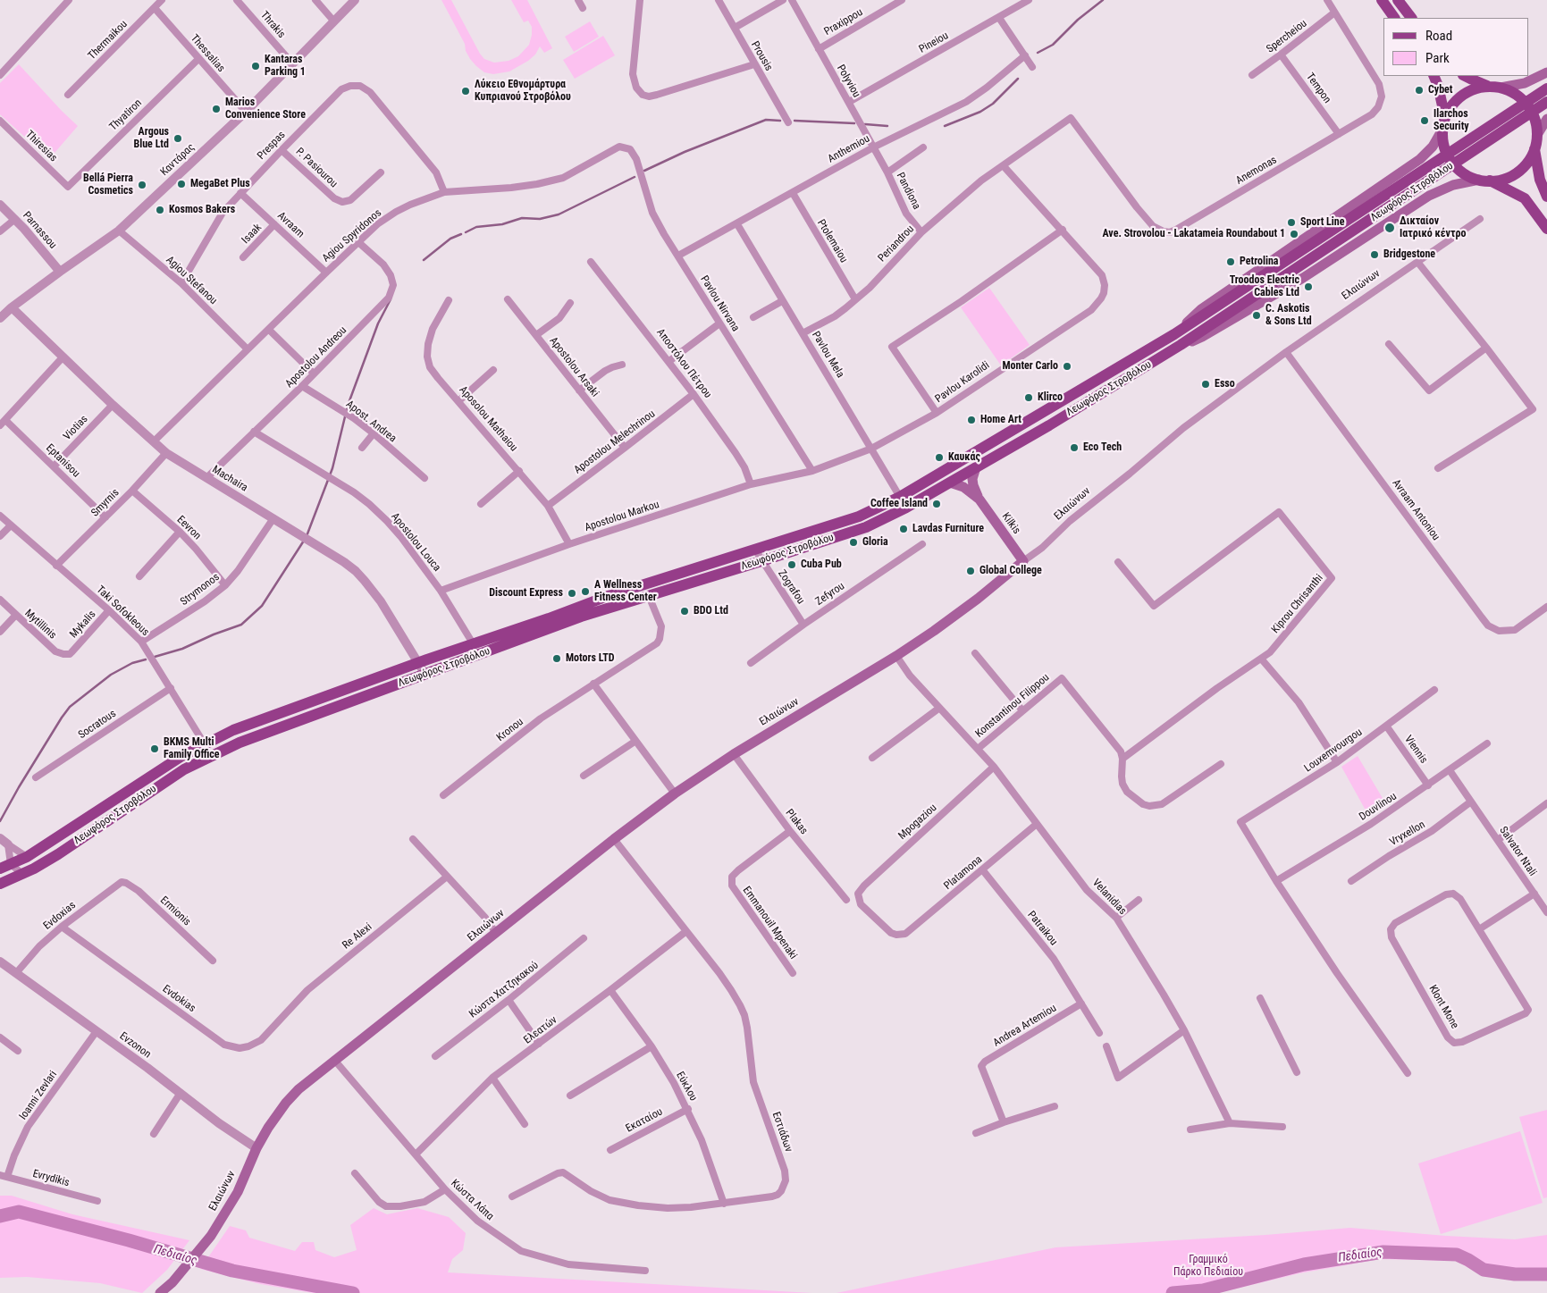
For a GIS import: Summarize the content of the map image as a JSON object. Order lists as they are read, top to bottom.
{
  "streets": {
    "main road": ["Λεωφόρος Στροβόλου", "Ελαιώνων", "Kilkis"],
    "street": [
      "Praxippou",
      "Thrakis",
      "Spercheiou",
      "Thermaikou",
      "Pineiou",
      "Thessalias",
      "Prousis",
      "Polyviou",
      "Tempon",
      "Thyatiron",
      "Prespas",
      "Thiresias",
      "Anthemiou",
      "Καντάρας",
      "P. Pasiourou",
      "Anemonas",
      "Pandiona",
      "Avraam",
      "Parnassou",
      "Isaak",
      "Agiou Spyridonos",
      "Ptolemaiou",
      "Periandrou",
      "Agiou Stefanou",
      "Pavlou Nirvana",
      "Pavlou Mela",
      "Apostolou Andreou",
      "Αποστόλου Πέτρου",
      "Apostolou Arsaki",
      "Pavlou Karolidi",
      "Aposolou Mathaiou",
      "Apost. Andrea",
      "Viotias",
      "Apostolou Melechrinou",
      "Eptanisou",
      "Machaira",
      "Smyrnis",
      "Avraam Antoniou",
      "Apostolou Markou",
      "Eevron",
      "Apostolou Louca",
      "Zografou",
      "Strymonos",
      "Zefyrou",
      "Kiprou Chrisanthi",
      "Taki Sofokleous",
      "Mytillinis",
      "Mykalis",
      "Konstantinou Filippou",
      "Socratous",
      "Kronou",
      "Viennis",
      "Louxemvourgou",
      "Douvlinou",
      "Plakas",
      "Mpogaziou",
      "Vryxellon",
      "Salvator Ntali",
      "Platamona",
      "Velanidias",
      "Ermionis",
      "Evdoxias",
      "Emmanouil Mpenaki",
      "Patraikou",
      "Re Alexi",
      "Κώστα Χατζηκακού",
      "Evdokias",
      "Klont Mone",
      "Andrea Artemiou",
      "Ελεατών",
      "Evzonon",
      "Εύκλου",
      "Ioanni Zevlari",
      "Εκαταίου",
      "Εστιάδων",
      "Evrydikis",
      "Κώστα Λάπα"
    ]
  },
  "crossings": [
    ["Praxippou", "Polyviou"],
    ["Thrakis", "Καντάρας"],
    ["Spercheiou", "Tempon"],
    ["Spercheiou", "Anemonas"],
    ["Thermaikou", "Thessalias"],
    ["Pineiou", "Polyviou"],
    ["Thessalias", "Thyatiron"],
    ["Thessalias", "Καντάρας"],
    ["Polyviou", "Anthemiou"],
    ["Polyviou", "Pandiona"],
    ["Tempon", "Anemonas"],
    ["Thyatiron", "Thiresias"],
    ["Prespas", "P. Pasiourou"],
    ["Prespas", "Avraam"],
    ["Prespas", "Agiou Spyridonos"],
    ["Prespas", "Agiou Stefanou"],
    ["Anthemiou", "Ptolemaiou"],
    ["Anthemiou", "Pavlou Nirvana"],
    ["Anthemiou", "Pavlou Mela"],
    ["Καντάρας", "Parnassou"],
    ["Καντάρας", "Agiou Stefanou"],
    ["Καντάρας", "Machaira"],
    ["Anemonas", "Periandrou"],
    ["Pandiona", "Periandrou"],
    ["Λεωφόρος Στροβόλου", "Pavlou Mela"],
    ["Λεωφόρος Στροβόλου", "Machaira"],
    ["Λεωφόρος Στροβόλου", "Kilkis"],
    ["Λεωφόρος Στροβόλου", "Apostolou Louca"],
    ["Λεωφόρος Στροβόλου", "Zografou"],
    ["Λεωφόρος Στροβόλου", "Taki Sofokleous"],
    ["Λεωφόρος Στροβόλου", "Kronou"],
    ["Avraam", "Isaak"],
    ["Avraam", "Agiou Spyridonos"],
    ["Agiou Spyridonos", "Agiou Stefanou"],
    ["Agiou Spyridonos", "Pavlou Nirvana"],
    ["Agiou Spyridonos", "Apostolou Andreou"],
    ["Agiou Spyridonos", "Machaira"],
    ["Ptolemaiou", "Periandrou"],
    ["Periandrou", "Pavlou Mela"],
    ["Ελαιώνων", "Avraam Antoniou"],
    ["Ελαιώνων", "Kilkis"],
    ["Ελαιώνων", "Plakas"],
    ["Ελαιώνων", "Velanidias"],
    ["Ελαιώνων", "Evzonon"],
    ["Ελαιώνων", "Εστιάδων"],
    ["Ελαιώνων", "Κώστα Λάπα"],
    ["Pavlou Nirvana", "Pavlou Karolidi"],
    ["Pavlou Nirvana", "Apostolou Markou"],
    ["Pavlou Mela", "Pavlou Karolidi"],
    ["Apostolou Andreou", "Apost. Andrea"],
    ["Apostolou Andreou", "Machaira"],
    ["Apostolou Andreou", "Apostolou Louca"],
    ["Αποστόλου Πέτρου", "Apostolou Melechrinou"],
    ["Αποστόλου Πέτρου", "Apostolou Markou"],
    ["Apostolou Arsaki", "Apostolou Melechrinou"],
    ["Pavlou Karolidi", "Apostolou Markou"],
    ["Aposolou Mathaiou", "Apostolou Melechrinou"],
    ["Aposolou Mathaiou", "Apostolou Markou"],
    ["Viotias", "Eptanisou"],
    ["Viotias", "Machaira"],
    ["Eptanisou", "Smyrnis"],
    ["Machaira", "Smyrnis"],
    ["Machaira", "Strymonos"],
    ["Smyrnis", "Eevron"],
    ["Smyrnis", "Taki Sofokleous"],
    ["Apostolou Markou", "Apostolou Louca"],
    ["Eevron", "Strymonos"],
    ["Zografou", "Zefyrou"],
    ["Strymonos", "Taki Sofokleous"],
    ["Kiprou Chrisanthi", "Konstantinou Filippou"],
    ["Taki Sofokleous", "Mykalis"],
    ["Taki Sofokleous", "Socratous"],
    ["Mytillinis", "Mykalis"],
    ["Konstantinou Filippou", "Velanidias"],
    ["Viennis", "Louxemvourgou"],
    ["Viennis", "Douvlinou"],
    ["Louxemvourgou", "Douvlinou"],
    ["Douvlinou", "Salvator Ntali"],
    ["Plakas", "Emmanouil Mpenaki"],
    ["Mpogaziou", "Platamona"],
    ["Mpogaziou", "Velanidias"],
    ["Vryxellon", "Salvator Ntali"],
    ["Platamona", "Velanidias"],
    ["Platamona", "Patraikou"],
    ["Ermionis", "Evdoxias"],
    ["Evdoxias", "Evdokias"],
    ["Evdoxias", "Evzonon"],
    ["Patraikou", "Andrea Artemiou"],
    ["Re Alexi", "Evdokias"],
    ["Ελεατών", "Εύκλου"],
    ["Ελεατών", "Εστιάδων"],
    ["Ελεατών", "Κώστα Λάπα"],
    ["Evzonon", "Ioanni Zevlari"],
    ["Εύκλου", "Εκαταίου"],
    ["Εύκλου", "Εστιάδων"],
    ["Ioanni Zevlari", "Evrydikis"]
  ],
  "water": ["Πεδιαίος"],
  "parks": ["Γραμμικό Πάρκο Πεδιαίου"],
  "places": [
    "Kantaras Parking 1",
    "Cybet",
    "Λύκειο Εθνομάρτυρα Κυπριανού Στροβόλου",
    "Marios Convenience Store",
    "Ilarchos Security",
    "Argous Blue Ltd",
    "MegaBet Plus",
    "Bellá Pierra Cosmetics",
    "Kosmos Bakers",
    "Sport Line",
    "Δικταίον Ιατρικό κέντρο",
    "Ave. Strovolou - Lakatameia Roundabout 1",
    "Bridgestone",
    "Petrolina",
    "Troodos Electric Cables Ltd",
    "C. Askotis & Sons Ltd",
    "Monter Carlo",
    "Esso",
    "Klirco",
    "Home Art",
    "Eco Tech",
    "Καυκάς",
    "Coffee Island",
    "Lavdas Furniture",
    "Gloria",
    "Cuba Pub",
    "Global College",
    "A Wellness Fitness Center",
    "Discount Express",
    "BDO Ltd",
    "Motors LTD",
    "BKMS Multi Family Office"
  ],
  "legend": ["Road", "Park"]
}
